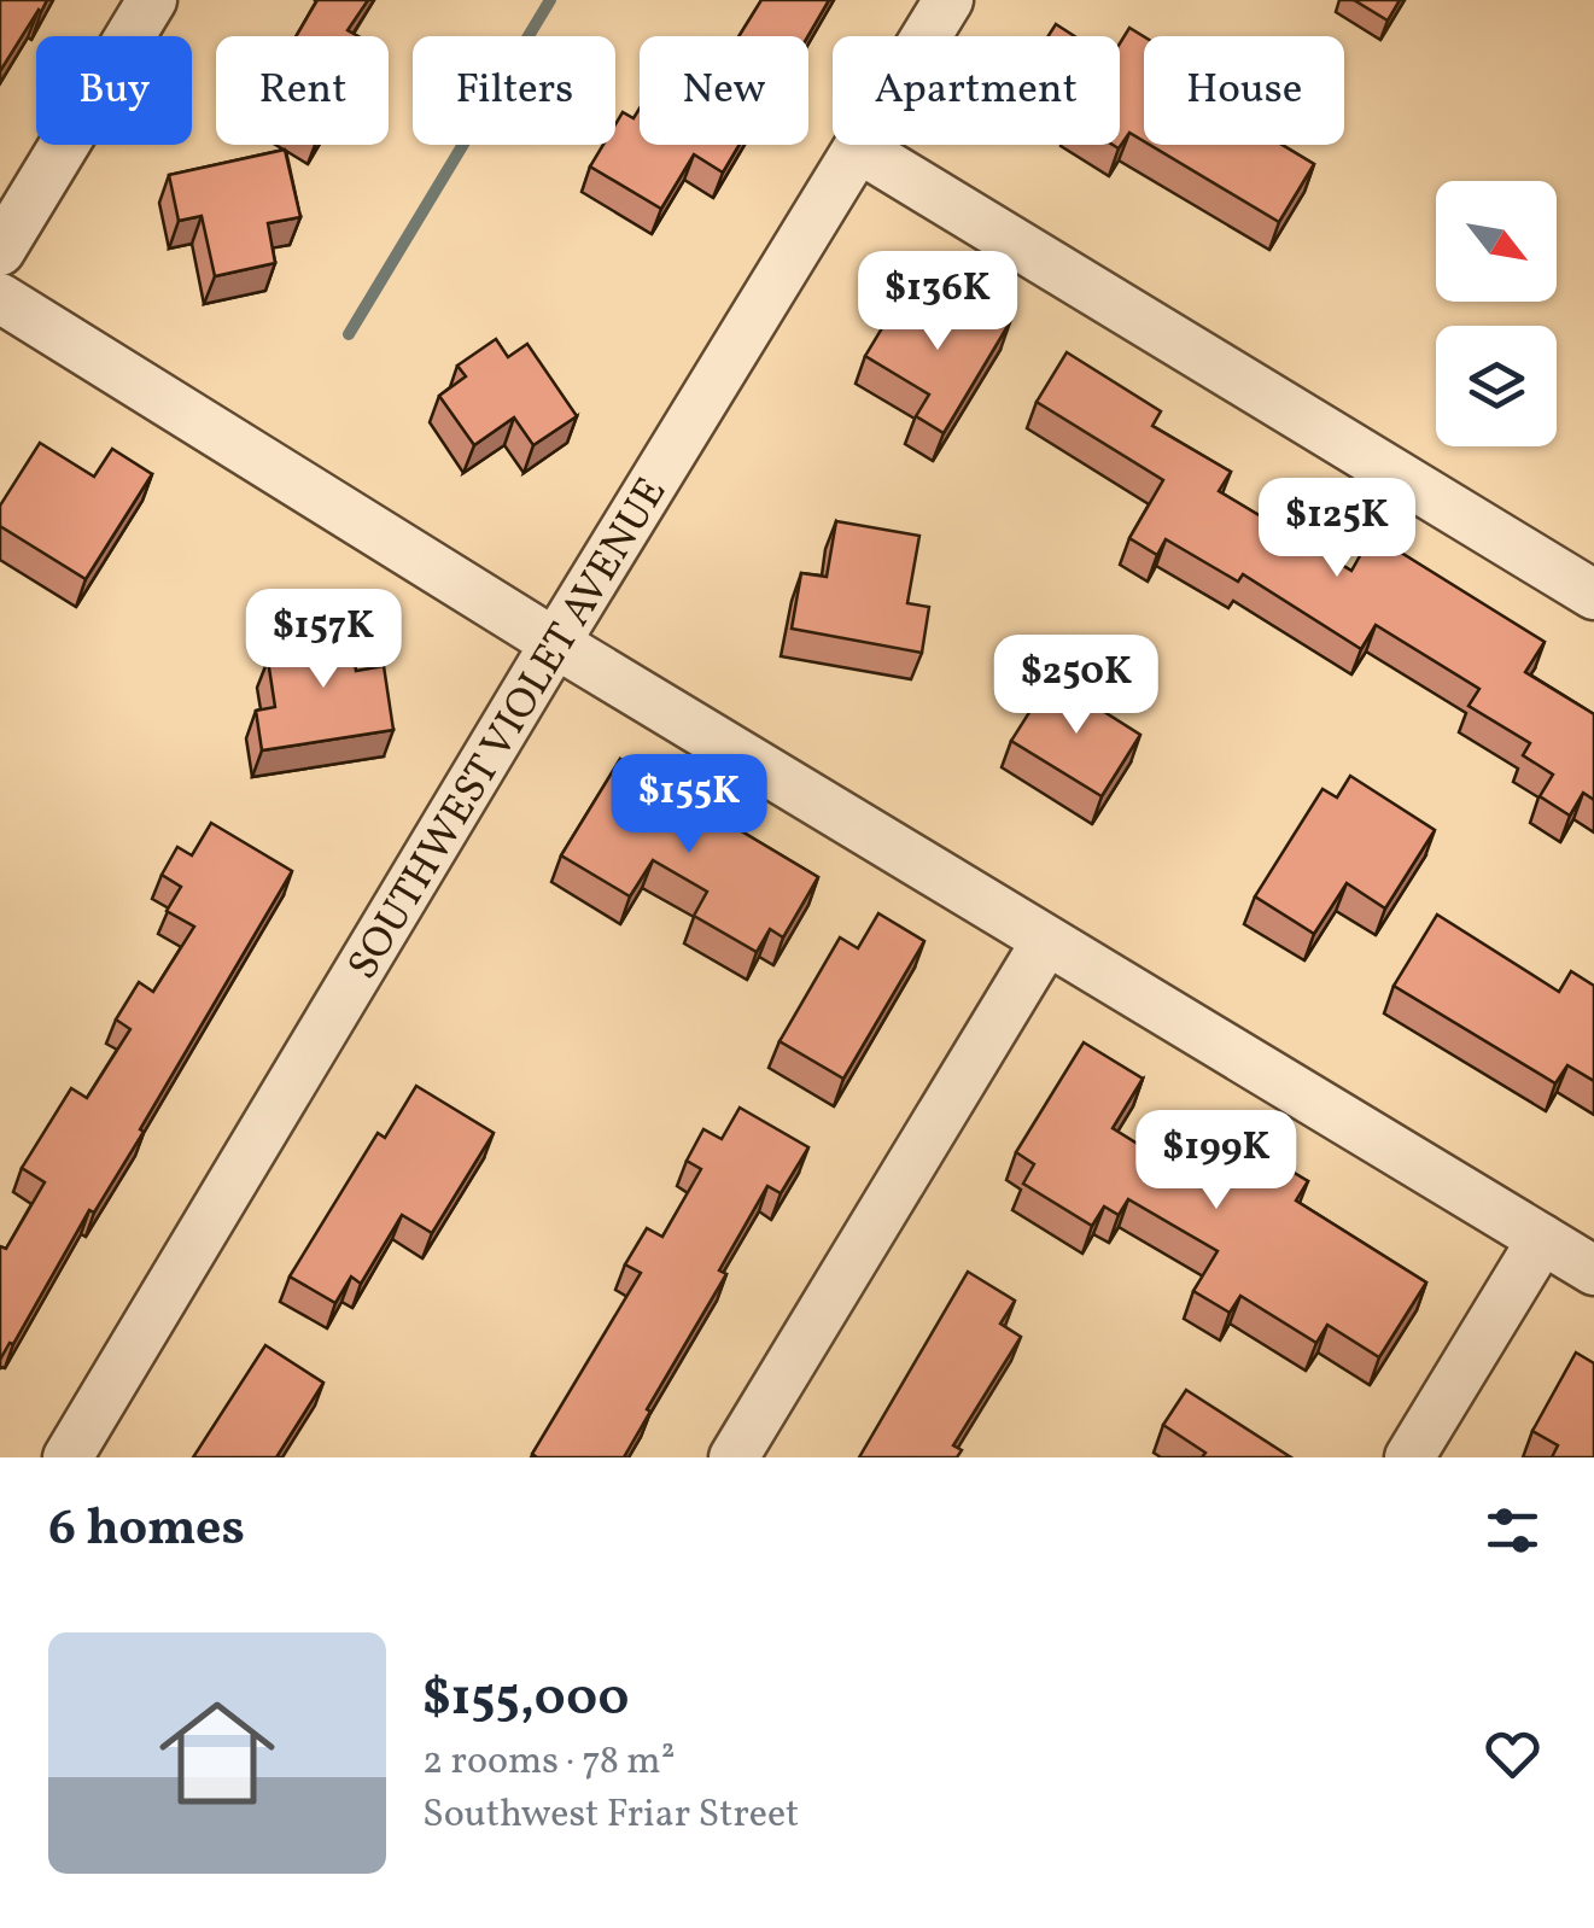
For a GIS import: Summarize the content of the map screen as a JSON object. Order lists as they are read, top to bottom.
{
  "streets": {
    "street": ["SOUTHWEST VIOLET AVENUE"]
  },
  "north": "bottom right",
  "page": {
    "chip": [
      "Buy",
      "Rent",
      "Filters",
      "New",
      "Apartment",
      "House"
    ],
    "price": [
      "$136K",
      "$125K",
      "$157K",
      "$250K",
      "$155K",
      "$199K"
    ],
    "heading": "6 homes",
    "list": [
      {
        "name": "$155,000",
        "note": "2 rooms · 78 m² · Southwest Friar Street"
      }
    ]
  }
}
